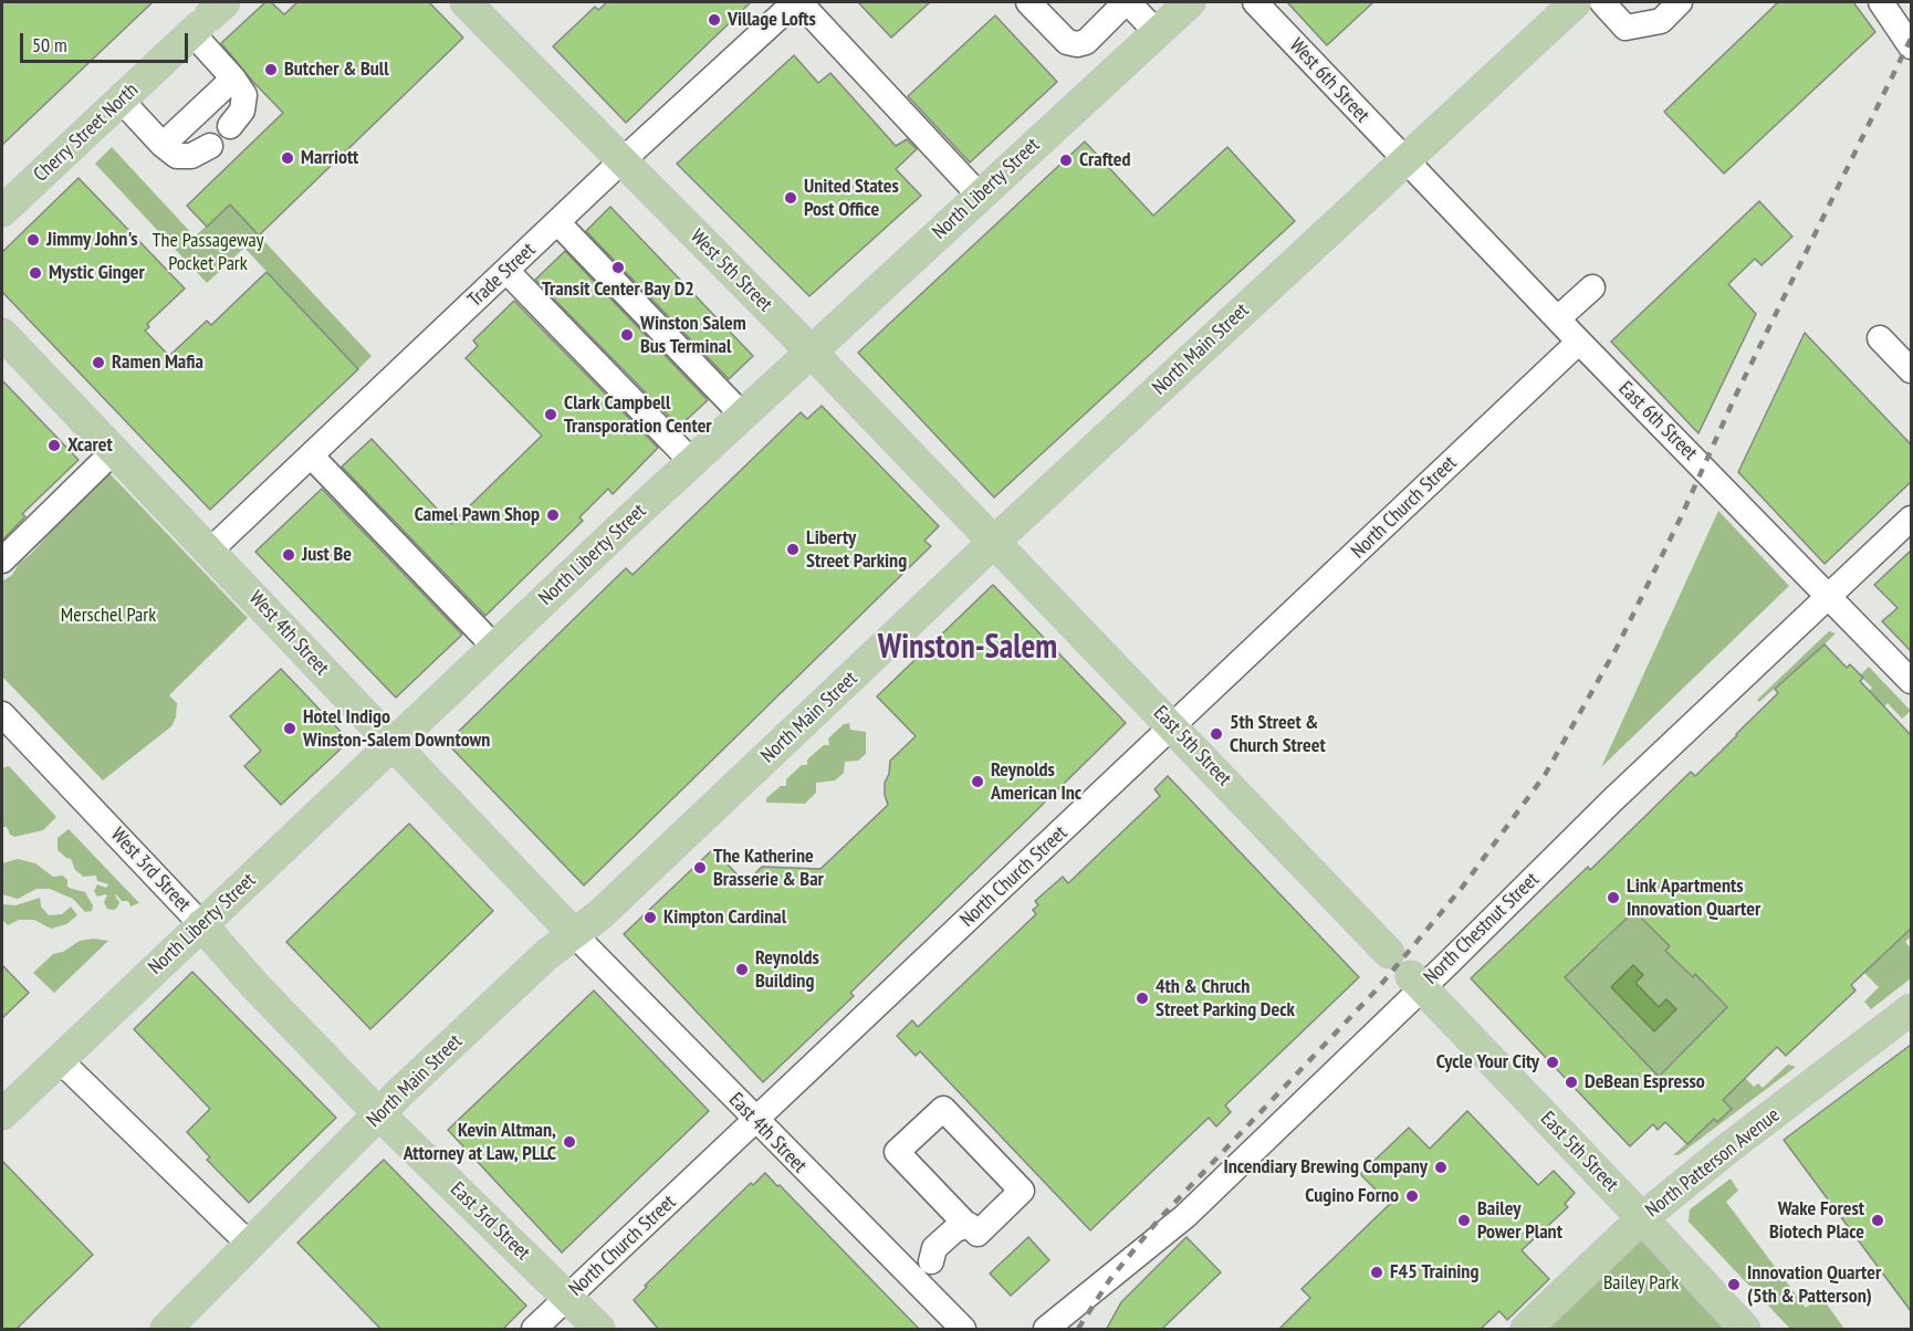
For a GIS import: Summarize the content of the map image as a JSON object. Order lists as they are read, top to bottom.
{
  "streets": {
    "main road": [
      "Cherry Street North",
      "North Liberty Street",
      "West 5th Street",
      "North Main Street",
      "West 4th Street",
      "East 5th Street",
      "West 3rd Street",
      "North Patterson Avenue",
      "East 3rd Street"
    ],
    "street": [
      "West 6th Street",
      "Trade Street",
      "East 6th Street",
      "North Church Street",
      "North Chestnut Street",
      "East 4th Street"
    ]
  },
  "crossings": [
    ["West 6th Street", "North Main Street"],
    ["West 6th Street", "East 6th Street"],
    ["North Liberty Street", "West 5th Street"],
    ["North Liberty Street", "West 4th Street"],
    ["North Liberty Street", "West 3rd Street"],
    ["West 5th Street", "Trade Street"],
    ["West 5th Street", "North Main Street"],
    ["West 5th Street", "East 5th Street"],
    ["Trade Street", "West 4th Street"],
    ["North Main Street", "East 6th Street"],
    ["North Main Street", "West 4th Street"],
    ["North Main Street", "East 5th Street"],
    ["North Main Street", "West 3rd Street"],
    ["North Main Street", "East 4th Street"],
    ["North Main Street", "East 3rd Street"],
    ["East 6th Street", "North Church Street"],
    ["East 6th Street", "North Chestnut Street"],
    ["North Church Street", "East 5th Street"],
    ["North Church Street", "East 4th Street"],
    ["North Church Street", "East 3rd Street"],
    ["West 4th Street", "East 4th Street"],
    ["East 5th Street", "North Chestnut Street"],
    ["East 5th Street", "North Patterson Avenue"],
    ["West 3rd Street", "East 3rd Street"]
  ],
  "districts": ["Winston-Salem"],
  "parks": ["The Passageway Pocket Park", "Merschel Park", "Bailey Park"],
  "places": [
    "Village Lofts",
    "Butcher & Bull",
    "Marriott",
    "Crafted",
    "United States Post Office",
    "Jimmy John's",
    "Transit Center Bay D2",
    "Mystic Ginger",
    "Winston Salem Bus Terminal",
    "Ramen Mafia",
    "Clark Campbell Transporation Center",
    "Xcaret",
    "Camel Pawn Shop",
    "Liberty Street Parking",
    "Just Be",
    "Hotel Indigo Winston-Salem Downtown",
    "5th Street & Church Street",
    "Reynolds American Inc",
    "The Katherine Brasserie & Bar",
    "Link Apartments Innovation Quarter",
    "Kimpton Cardinal",
    "Reynolds Building",
    "4th & Chruch Street Parking Deck",
    "Cycle Your City",
    "DeBean Espresso",
    "Kevin Altman, Attorney at Law, PLLC",
    "Incendiary Brewing Company",
    "Cugino Forno",
    "Bailey Power Plant",
    "Wake Forest Biotech Place",
    "F45 Training",
    "Innovation Quarter (5th & Patterson)"
  ],
  "scale_bar": "50 m"
}
